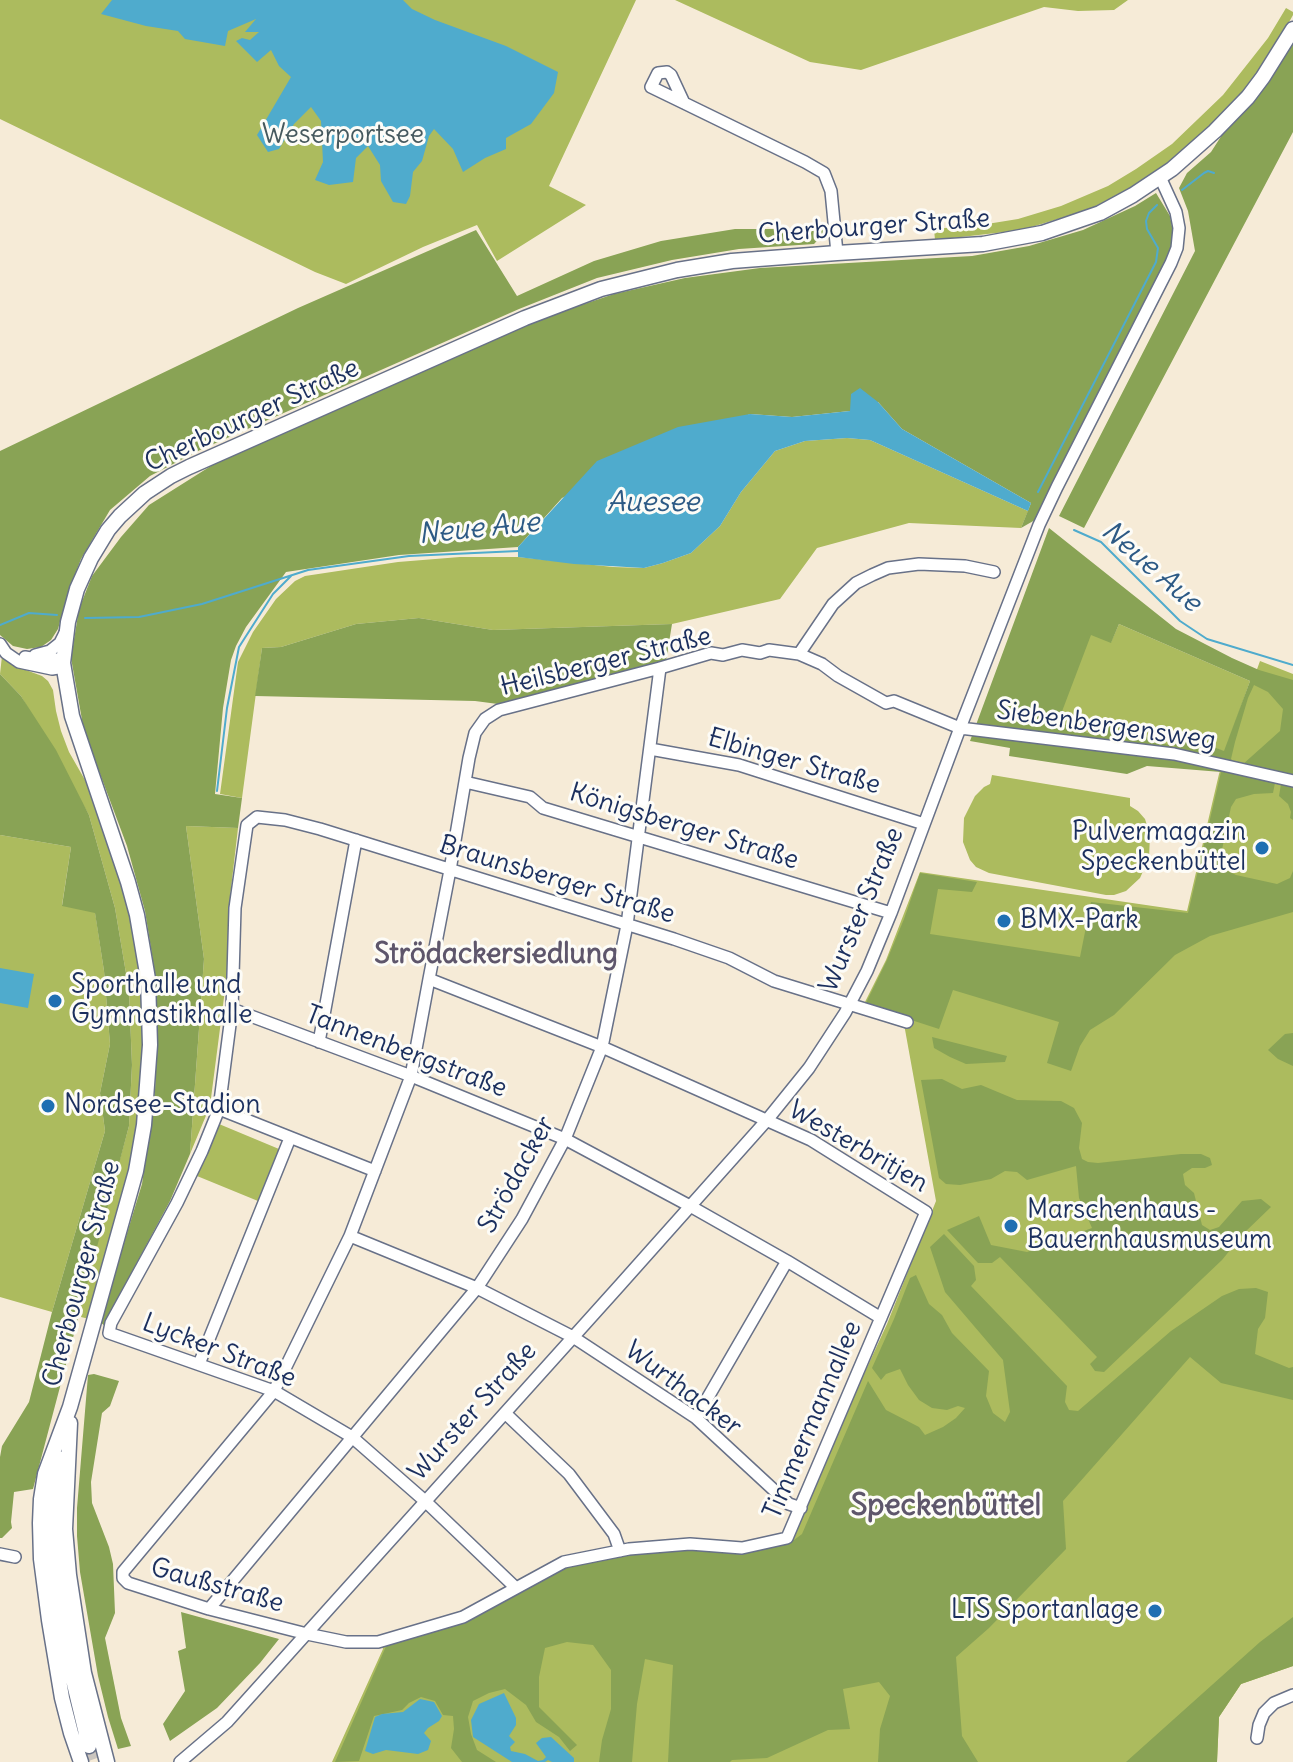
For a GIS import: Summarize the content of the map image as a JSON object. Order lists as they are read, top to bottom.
{
  "streets": {
    "main road": ["Cherbourger Straße"],
    "street": [
      "Heilsberger Straße",
      "Siebenbergensweg",
      "Elbinger Straße",
      "Königsberger Straße",
      "Braunsberger Straße",
      "Wurster Straße",
      "Tannenbergstraße",
      "Westerbritjen",
      "Strödacker",
      "Lycker Straße",
      "Wurthacker",
      "Timmermannallee",
      "Gaußstraße"
    ]
  },
  "crossings": [
    ["Cherbourger Straße", "Wurster Straße"],
    ["Heilsberger Straße", "Siebenbergensweg"],
    ["Heilsberger Straße", "Königsberger Straße"],
    ["Heilsberger Straße", "Wurster Straße"],
    ["Heilsberger Straße", "Strödacker"],
    ["Siebenbergensweg", "Wurster Straße"],
    ["Elbinger Straße", "Wurster Straße"],
    ["Elbinger Straße", "Strödacker"],
    ["Königsberger Straße", "Wurster Straße"],
    ["Königsberger Straße", "Strödacker"],
    ["Braunsberger Straße", "Wurster Straße"],
    ["Braunsberger Straße", "Tannenbergstraße"],
    ["Braunsberger Straße", "Strödacker"],
    ["Wurster Straße", "Tannenbergstraße"],
    ["Wurster Straße", "Westerbritjen"],
    ["Wurster Straße", "Lycker Straße"],
    ["Wurster Straße", "Wurthacker"],
    ["Wurster Straße", "Timmermannallee"],
    ["Wurster Straße", "Gaußstraße"],
    ["Tannenbergstraße", "Strödacker"],
    ["Tannenbergstraße", "Timmermannallee"],
    ["Westerbritjen", "Strödacker"],
    ["Westerbritjen", "Timmermannallee"],
    ["Strödacker", "Lycker Straße"],
    ["Strödacker", "Wurthacker"],
    ["Strödacker", "Gaußstraße"],
    ["Lycker Straße", "Timmermannallee"],
    ["Lycker Straße", "Gaußstraße"],
    ["Wurthacker", "Timmermannallee"],
    ["Timmermannallee", "Gaußstraße"]
  ],
  "districts": ["Strödackersiedlung", "Speckenbüttel"],
  "water": ["Auesee", "Neue Aue"],
  "parks": ["Weserportsee"],
  "places": [
    "Pulvermagazin Speckenbüttel",
    "BMX-Park",
    "Sporthalle und Gymnastikhalle",
    "Nordsee-Stadion",
    "Marschenhaus - Bauernhausmuseum",
    "LTS Sportanlage"
  ]
}
